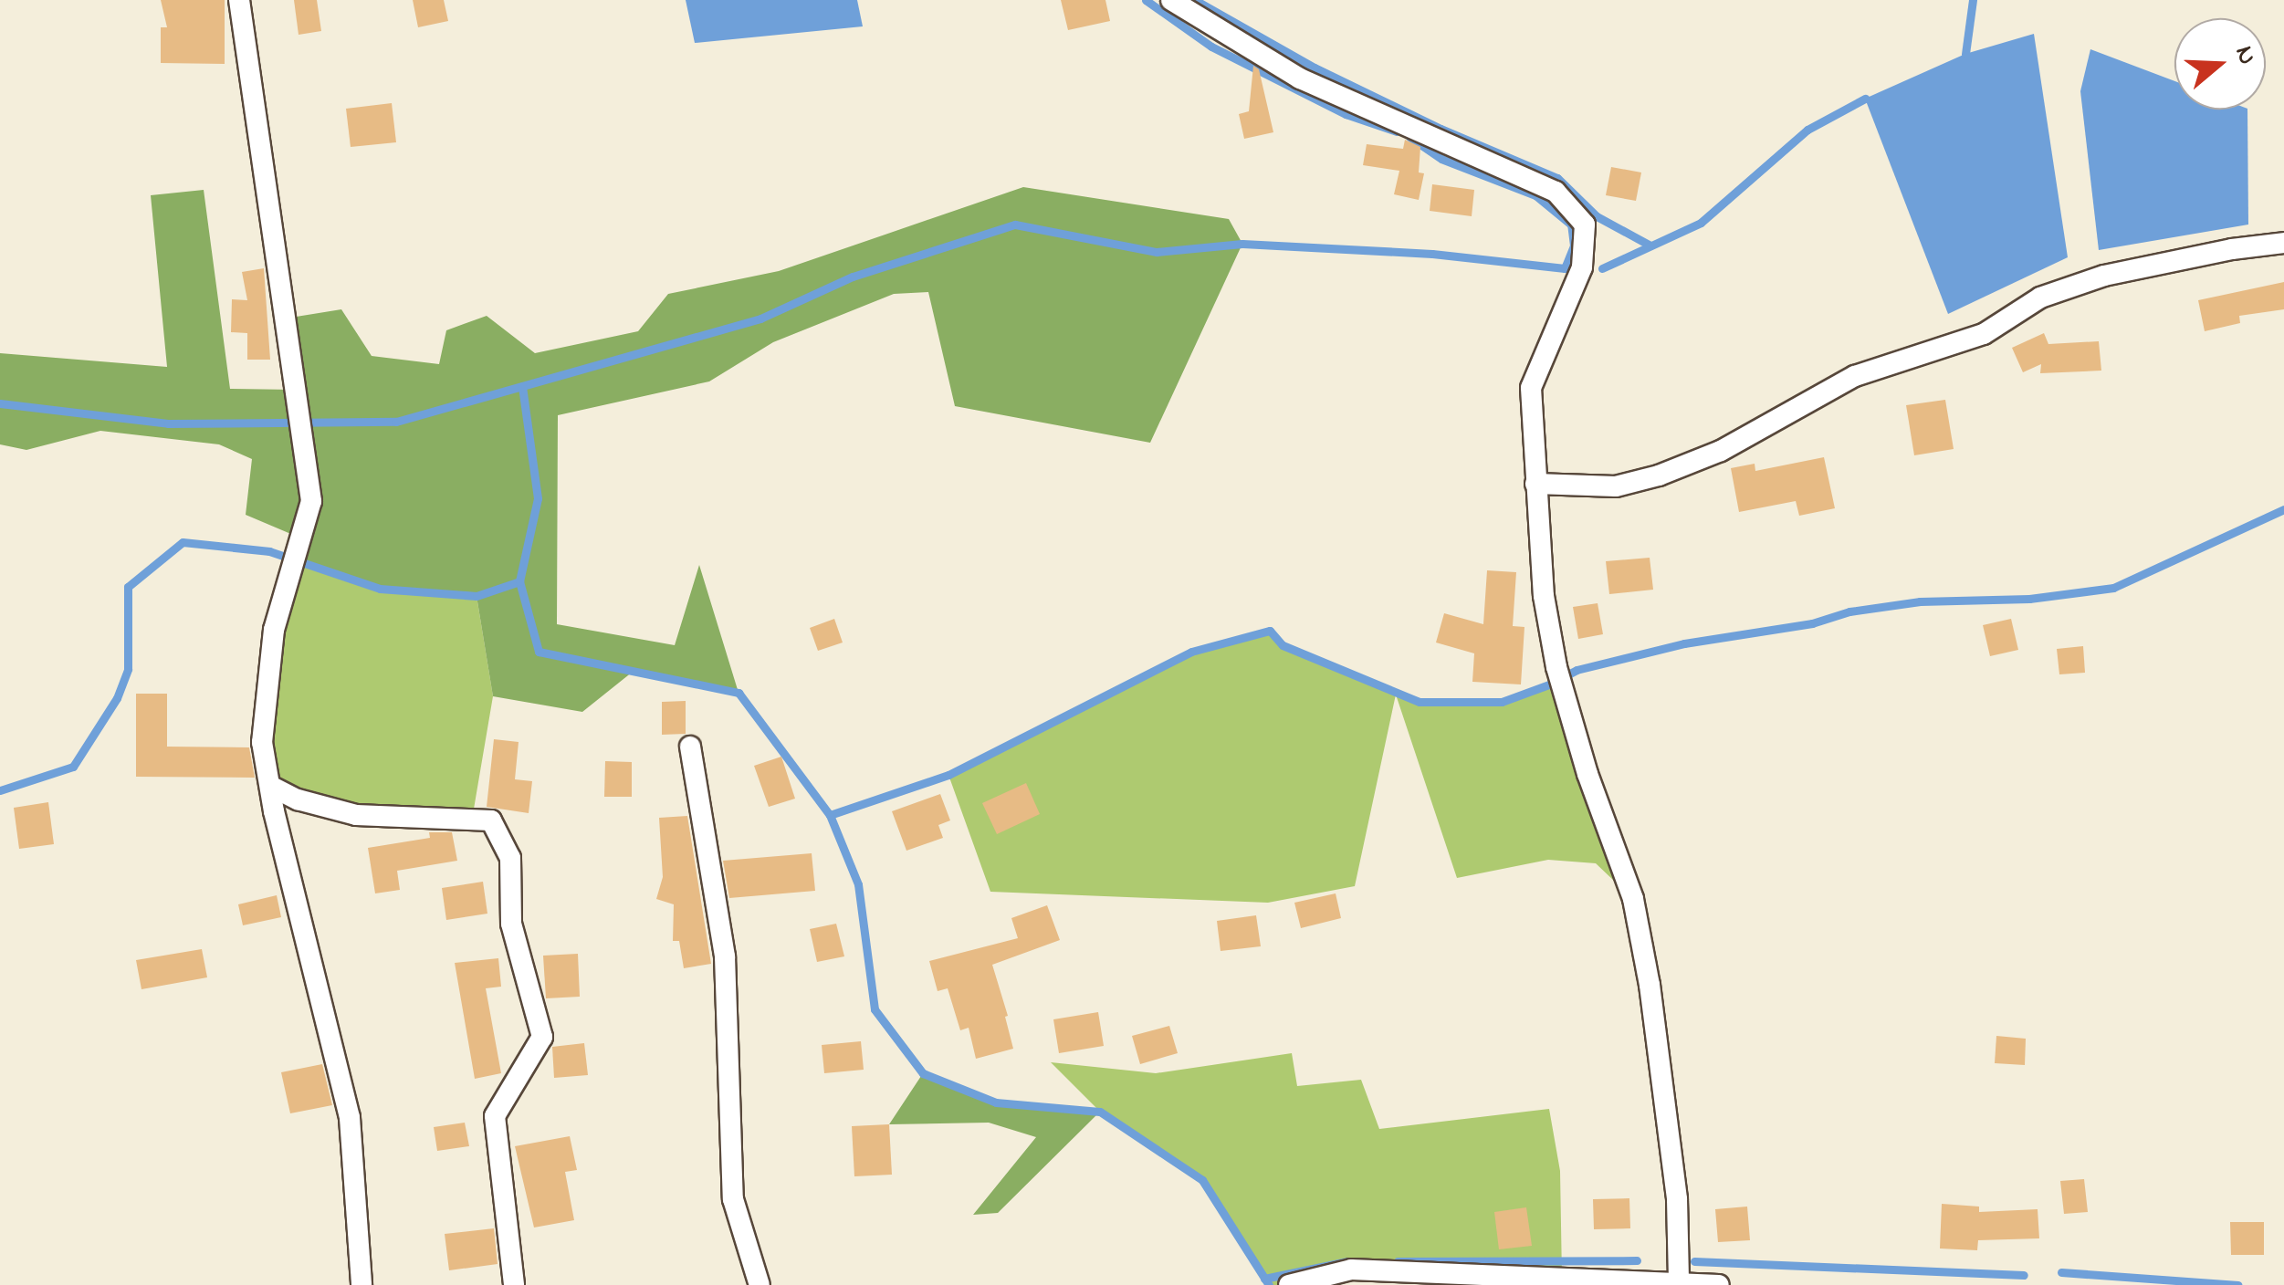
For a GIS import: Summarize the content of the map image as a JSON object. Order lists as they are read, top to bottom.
{
  "north": "right"
}
